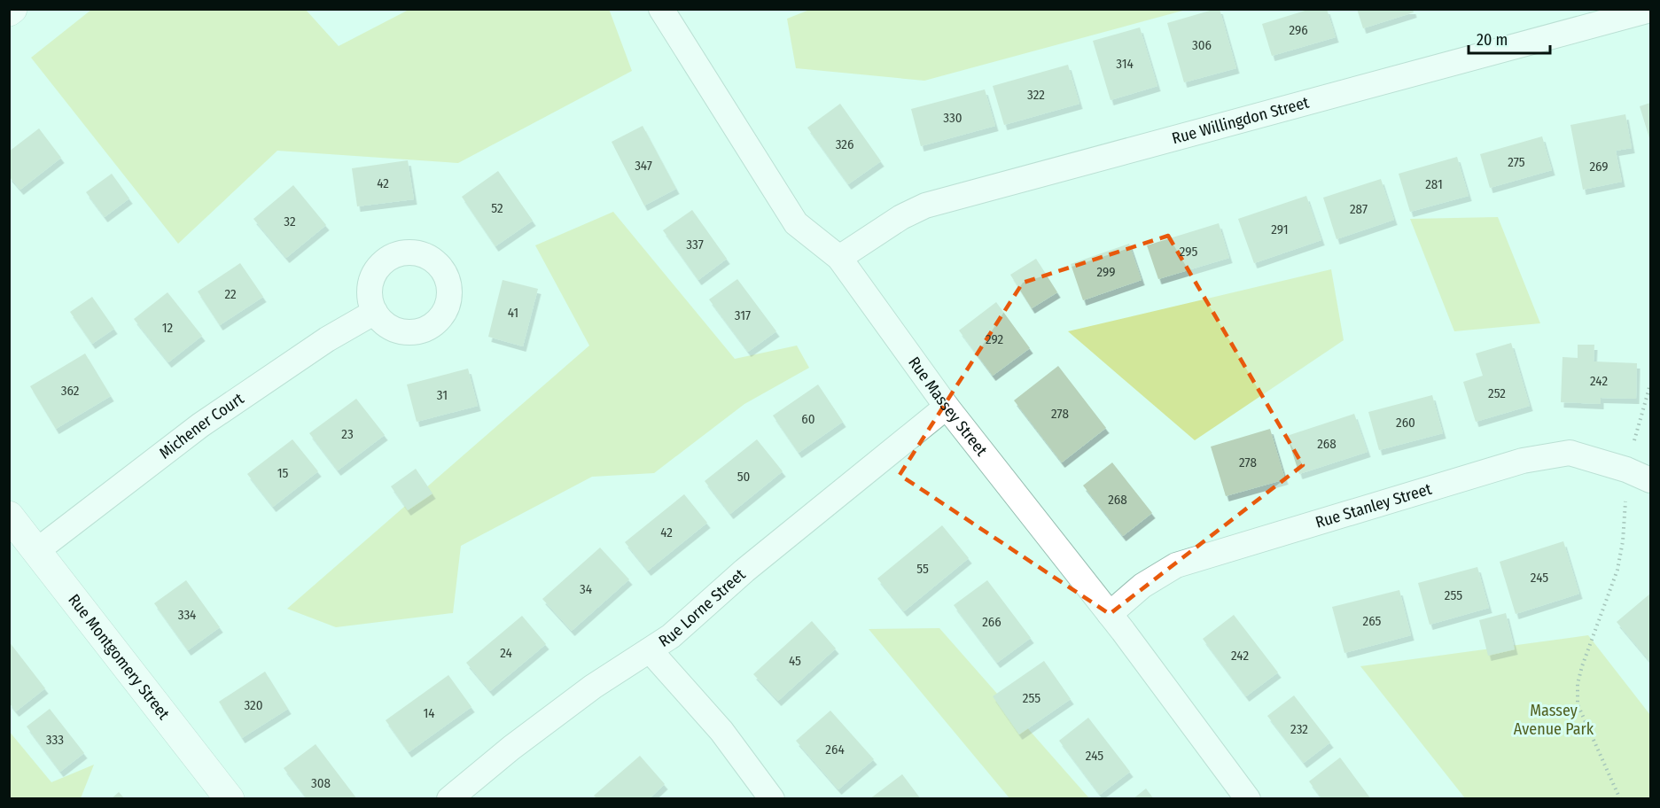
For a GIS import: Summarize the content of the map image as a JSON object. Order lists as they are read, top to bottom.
{
  "streets": {
    "street": [
      "Rue Willingdon Street",
      "Rue Massey Street",
      "Michener Court",
      "Rue Stanley Street",
      "Rue Lorne Street",
      "Rue Montgomery Street"
    ]
  },
  "crossings": [
    ["Rue Willingdon Street", "Rue Massey Street"],
    ["Rue Massey Street", "Rue Stanley Street"],
    ["Rue Massey Street", "Rue Lorne Street"],
    ["Michener Court", "Rue Montgomery Street"]
  ],
  "parks": ["Massey Avenue Park"],
  "house_numbers": [
    "296",
    "306",
    "314",
    "322",
    "330",
    "326",
    "275",
    "347",
    "269",
    "42",
    "281",
    "52",
    "287",
    "32",
    "291",
    "337",
    "295",
    "299",
    "22",
    "41",
    "317",
    "12",
    "292",
    "242",
    "362",
    "252",
    "31",
    "278",
    "60",
    "260",
    "23",
    "268",
    "278",
    "15",
    "50",
    "268",
    "42",
    "55",
    "245",
    "34",
    "255",
    "334",
    "265",
    "266",
    "24",
    "242",
    "45",
    "255",
    "320",
    "14",
    "232",
    "333",
    "264",
    "245",
    "308"
  ],
  "scale_bar": "20 m"
}
